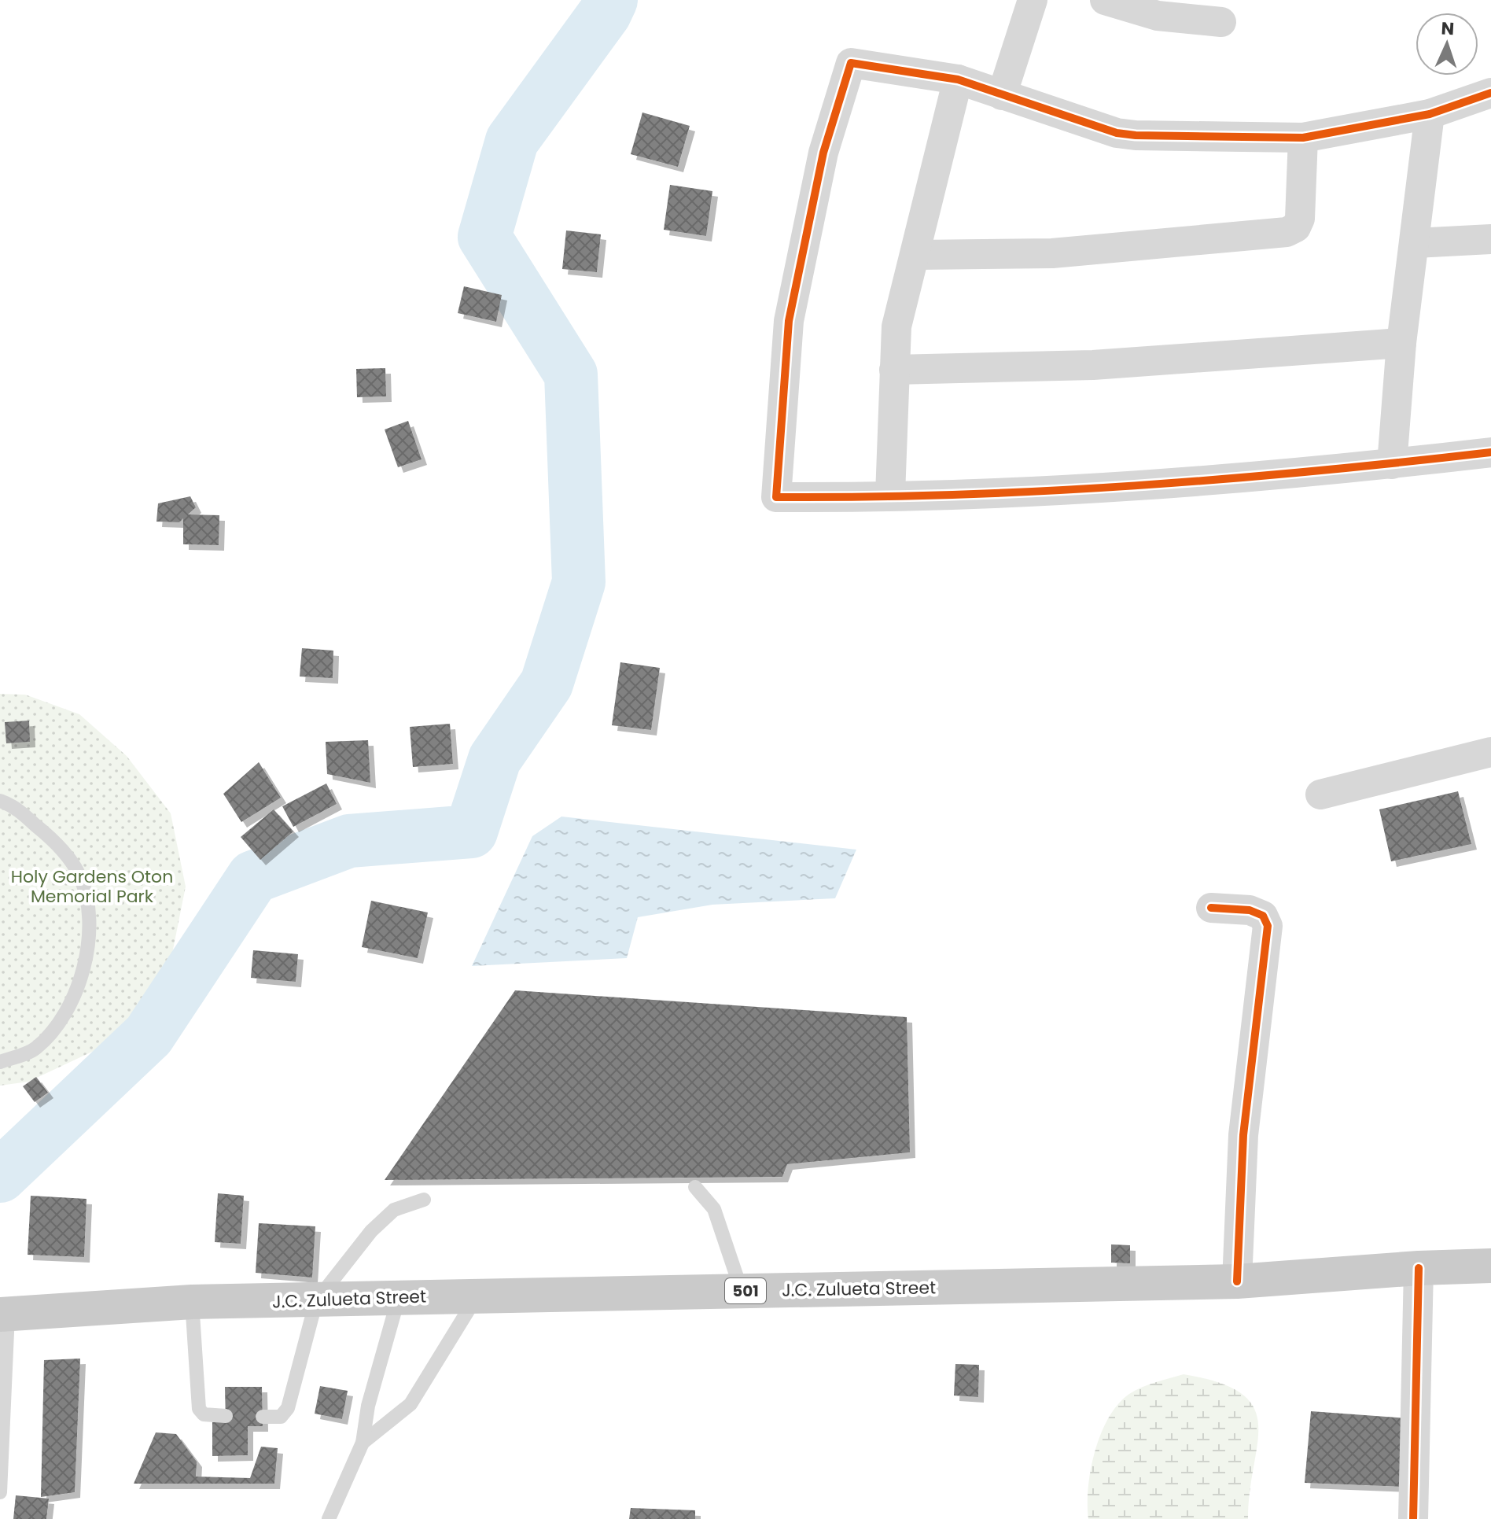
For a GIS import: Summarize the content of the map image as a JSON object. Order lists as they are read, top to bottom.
{
  "streets": {
    "main road": ["J.C. Zulueta Street", "501"]
  },
  "parks": ["Holy Gardens Oton Memorial Park"],
  "north": "top"
}
